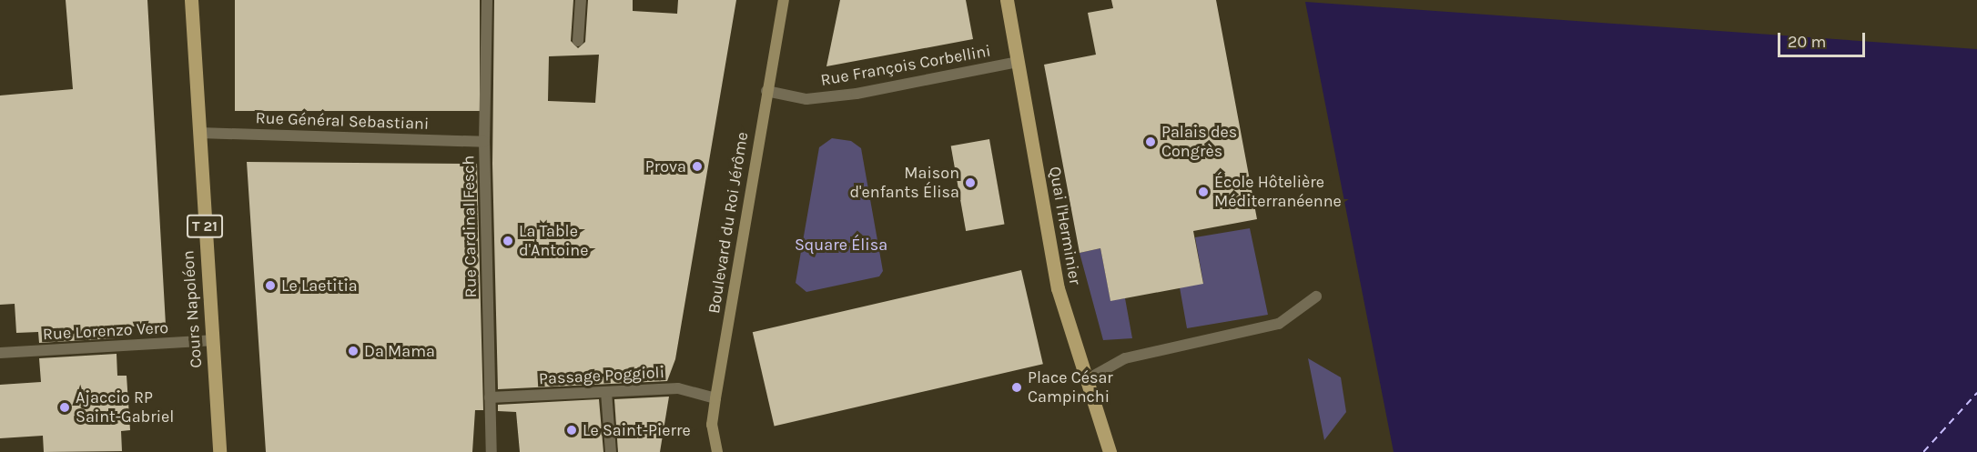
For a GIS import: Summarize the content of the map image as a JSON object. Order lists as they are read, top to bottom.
{
  "streets": {
    "main road": [
      "Boulevard du Roi Jérôme",
      "Quai l'Herminier",
      "T 21",
      "Cours Napoléon"
    ],
    "street": [
      "Rue François Corbellini",
      "Rue Général Sebastiani",
      "Rue Cardinal Fesch",
      "Rue Lorenzo Vero",
      "Passage Poggioli"
    ]
  },
  "crossings": [
    ["Rue François Corbellini", "Boulevard du Roi Jérôme"],
    ["Rue François Corbellini", "Quai l'Herminier"],
    ["Rue Général Sebastiani", "Rue Cardinal Fesch"],
    ["Rue Général Sebastiani", "Cours Napoléon"],
    ["Boulevard du Roi Jérôme", "Passage Poggioli"],
    ["Rue Cardinal Fesch", "Passage Poggioli"],
    ["Cours Napoléon", "Rue Lorenzo Vero"]
  ],
  "parks": ["Square Élisa"],
  "places": [
    "Palais des Congrès",
    "Prova",
    "Maison d'enfants Élisa",
    "École Hôtelière Méditerranéenne",
    "La Table d'Antoine",
    "Le Laetitia",
    "Da Mama",
    "Place César Campinchi",
    "Ajaccio RP Saint-Gabriel",
    "Le Saint-Pierre"
  ],
  "scale_bar": "20 m"
}
